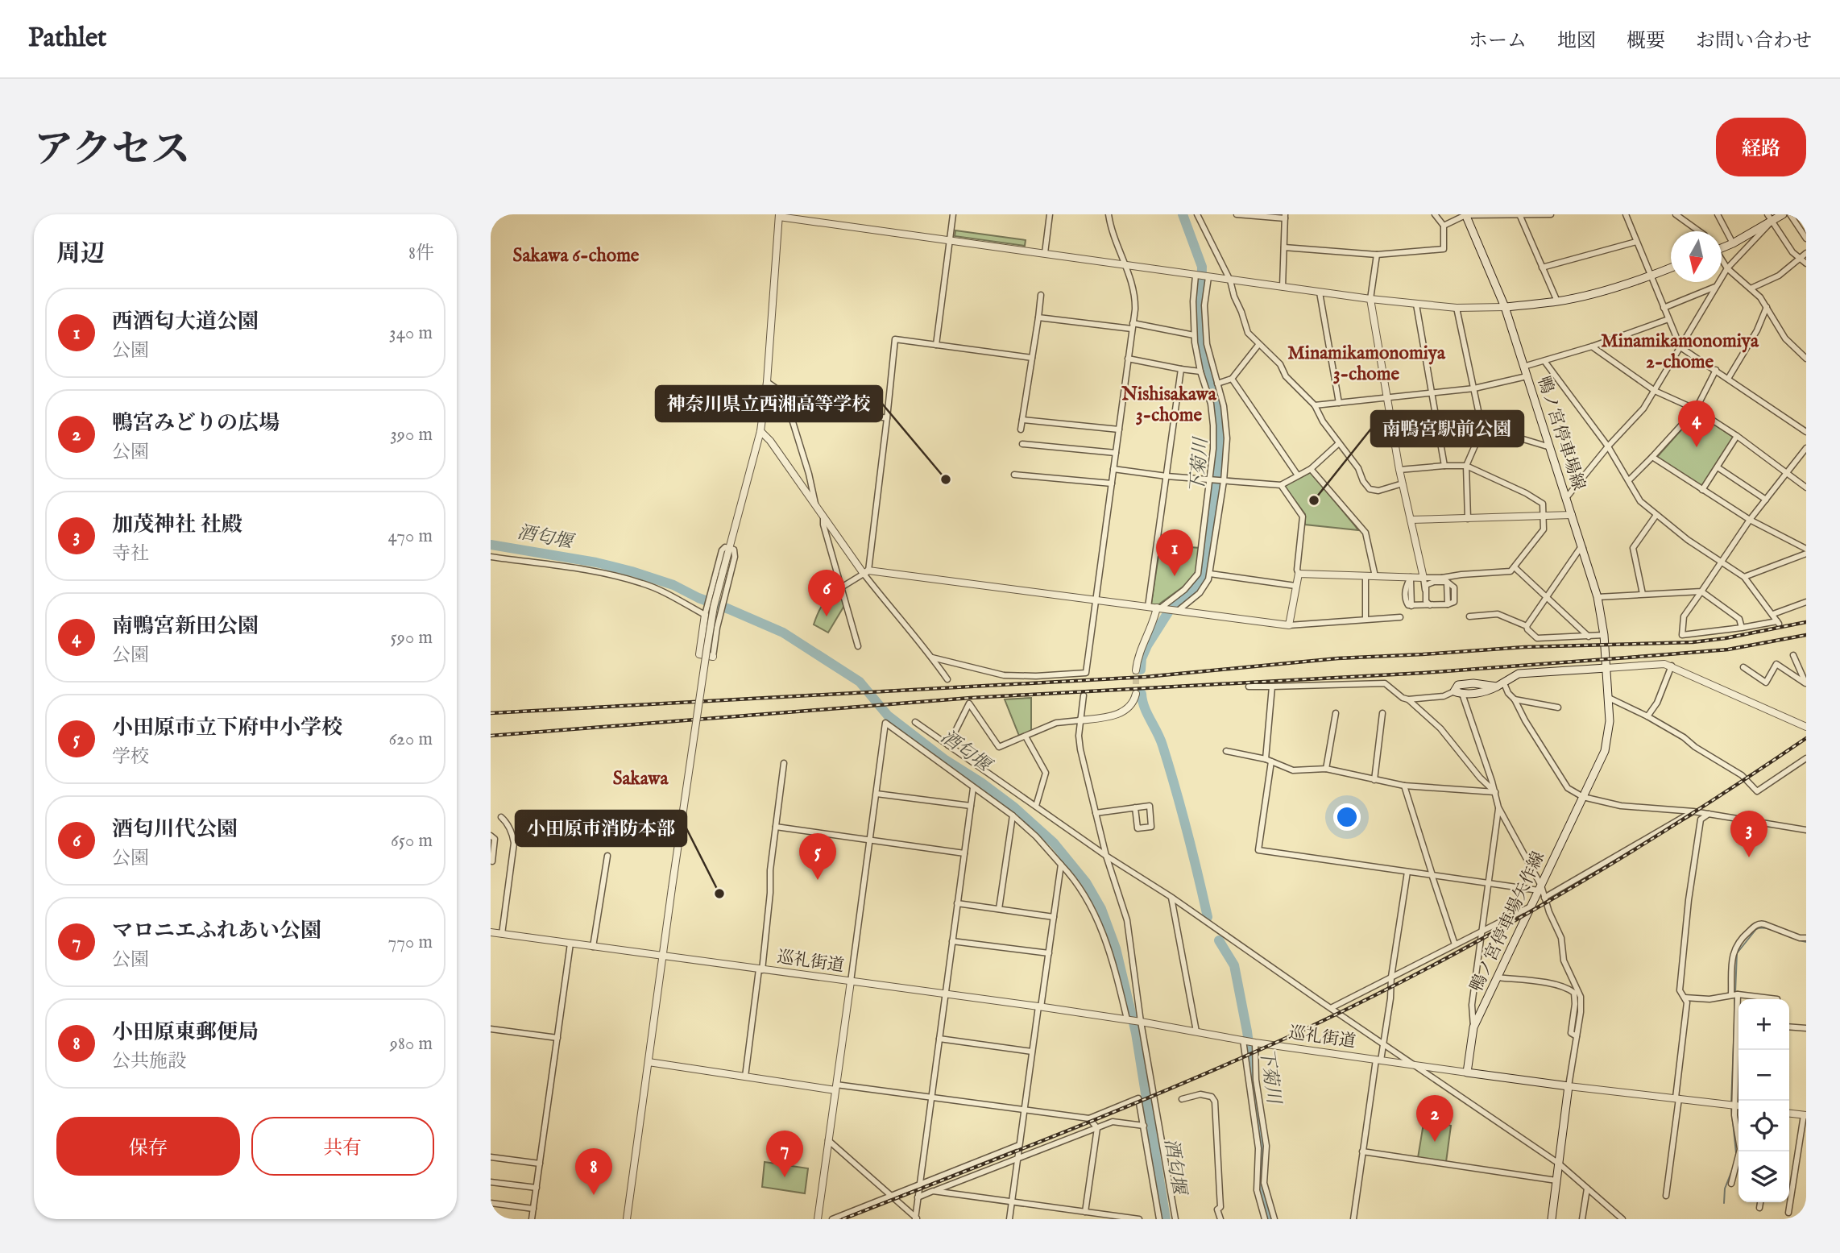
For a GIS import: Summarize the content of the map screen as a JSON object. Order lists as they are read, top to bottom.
{
  "streets": {
    "main road": ["鴨ノ宮停車場線", "鴨ノ宮停車場矢作線"],
    "street": ["巡礼街道"]
  },
  "crossings": [
    ["鴨ノ宮停車場線", "鴨ノ宮停車場矢作線"],
    ["鴨ノ宮停車場矢作線", "巡礼街道"]
  ],
  "districts": [
    "Sakawa 6-chome",
    "Minamikamonomiya 2-chome",
    "Minamikamonomiya 3-chome",
    "Nishisakawa 3-chome",
    "Sakawa"
  ],
  "water": ["下菊川", "酒匂堰"],
  "places": ["神奈川県立西湘高等学校", "南鴨宮駅前公園", "小田原市消防本部"],
  "north": "bottom",
  "page": {
    "header": "Pathlet",
    "nav": [
      "ホーム",
      "地図",
      "概要",
      "お問い合わせ"
    ],
    "title": "アクセス",
    "buttons": [
      "経路",
      ["保存", "共有"]
    ],
    "heading": ["周辺", "8件"],
    "list": [
      {
        "mark": "1",
        "name": "西酒匂大道公園",
        "note": "公園",
        "value": "340 m"
      },
      {
        "mark": "2",
        "name": "鴨宮みどりの広場",
        "note": "公園",
        "value": "390 m"
      },
      {
        "mark": "3",
        "name": "加茂神社 社殿",
        "note": "寺社",
        "value": "470 m"
      },
      {
        "mark": "4",
        "name": "南鴨宮新田公園",
        "note": "公園",
        "value": "590 m"
      },
      {
        "mark": "5",
        "name": "小田原市立下府中小学校",
        "note": "学校",
        "value": "620 m"
      },
      {
        "mark": "6",
        "name": "酒匂川代公園",
        "note": "公園",
        "value": "650 m"
      },
      {
        "mark": "7",
        "name": "マロニエふれあい公園",
        "note": "公園",
        "value": "770 m"
      },
      {
        "mark": "8",
        "name": "小田原東郵便局",
        "note": "公共施設",
        "value": "980 m"
      }
    ],
    "pins": [
      "4",
      "1",
      "6",
      "3",
      "5",
      "2",
      "7",
      "8"
    ],
    "map_buttons": ["+", "−"]
  }
}
